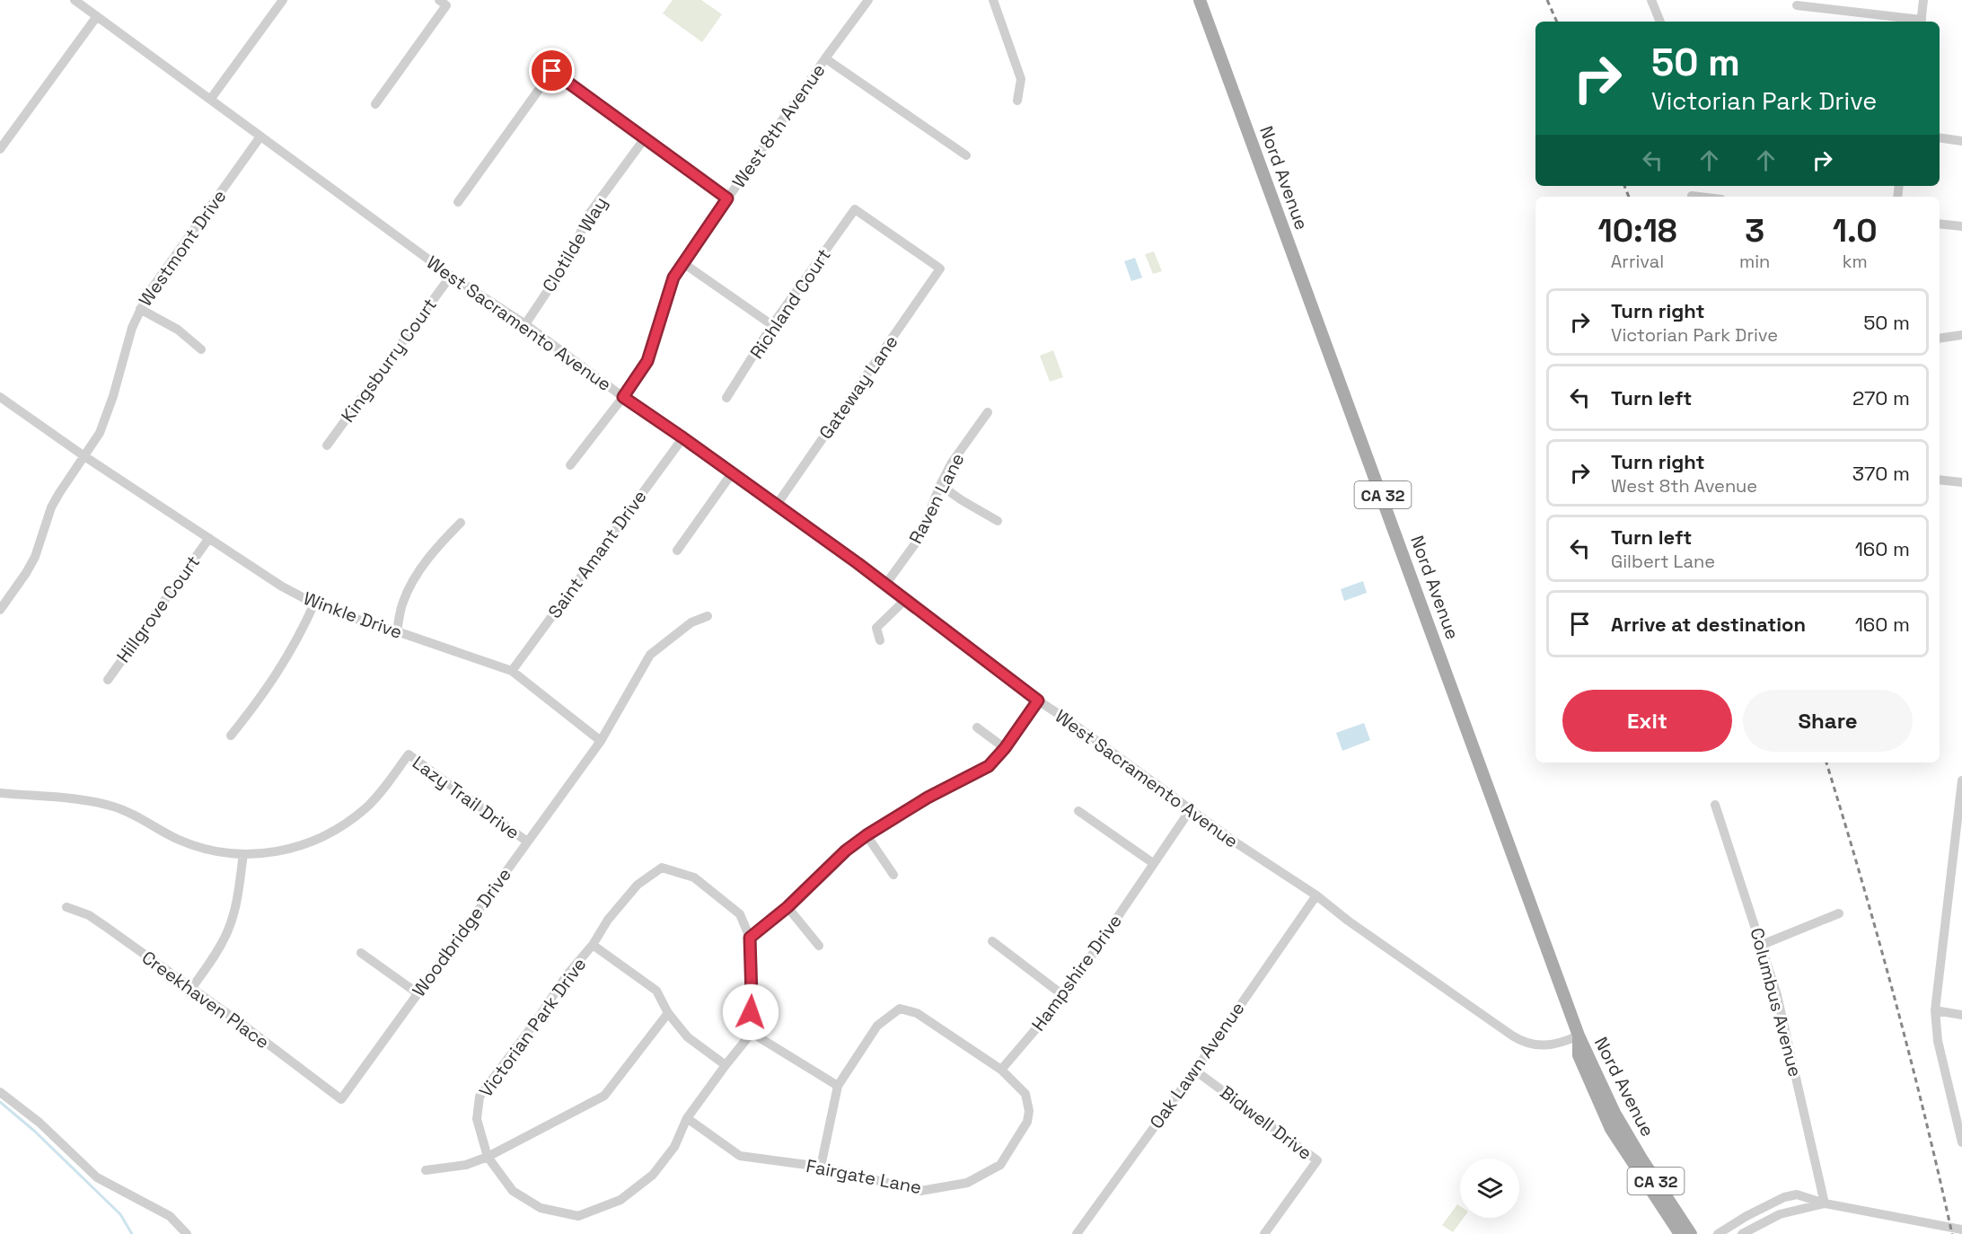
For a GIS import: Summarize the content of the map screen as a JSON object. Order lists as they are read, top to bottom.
{
  "streets": {
    "main road": ["Nord Avenue", "CA 32"],
    "street": [
      "West 8th Avenue",
      "Clotilde Way",
      "Westmont Drive",
      "Richland Court",
      "West Sacramento Avenue",
      "Kingsburry Court",
      "Gateway Lane",
      "Raven Lane",
      "Saint Amant Drive",
      "Hillgrove Court",
      "Winkle Drive",
      "Lazy Trail Drive",
      "Woodbridge Drive",
      "Hampshire Drive",
      "Creekhaven Place",
      "Columbus Avenue",
      "Victorian Park Drive",
      "Oak Lawn Avenue",
      "Bidwell Drive",
      "Fairgate Lane"
    ]
  },
  "crossings": [
    ["West 8th Avenue", "West Sacramento Avenue"],
    ["Nord Avenue", "West Sacramento Avenue"],
    ["Clotilde Way", "West Sacramento Avenue"],
    ["Westmont Drive", "West Sacramento Avenue"],
    ["Westmont Drive", "Winkle Drive"],
    ["Richland Court", "Gateway Lane"],
    ["West Sacramento Avenue", "Kingsburry Court"],
    ["West Sacramento Avenue", "Gateway Lane"],
    ["West Sacramento Avenue", "Raven Lane"],
    ["West Sacramento Avenue", "Saint Amant Drive"],
    ["West Sacramento Avenue", "Hampshire Drive"],
    ["West Sacramento Avenue", "Oak Lawn Avenue"],
    ["Saint Amant Drive", "Winkle Drive"],
    ["Hillgrove Court", "Winkle Drive"],
    ["Winkle Drive", "Woodbridge Drive"],
    ["Lazy Trail Drive", "Woodbridge Drive"],
    ["Woodbridge Drive", "Creekhaven Place"],
    ["Hampshire Drive", "Fairgate Lane"],
    ["Victorian Park Drive", "Fairgate Lane"],
    ["Oak Lawn Avenue", "Bidwell Drive"]
  ],
  "page": {
    "turn": ["50 m", "Victorian Park Drive"],
    "eta": [
      "10:18",
      "Arrival",
      "3",
      "min",
      "1.0",
      "km"
    ],
    "list": [
      {
        "name": "Turn right",
        "note": "Victorian Park Drive",
        "value": "50 m"
      },
      {
        "name": "Turn left",
        "value": "270 m"
      },
      {
        "name": "Turn right",
        "note": "West 8th Avenue",
        "value": "370 m"
      },
      {
        "name": "Turn left",
        "note": "Gilbert Lane",
        "value": "160 m"
      },
      {
        "name": "Arrive at destination",
        "value": "160 m"
      }
    ],
    "buttons": ["Exit", "Share"]
  }
}
